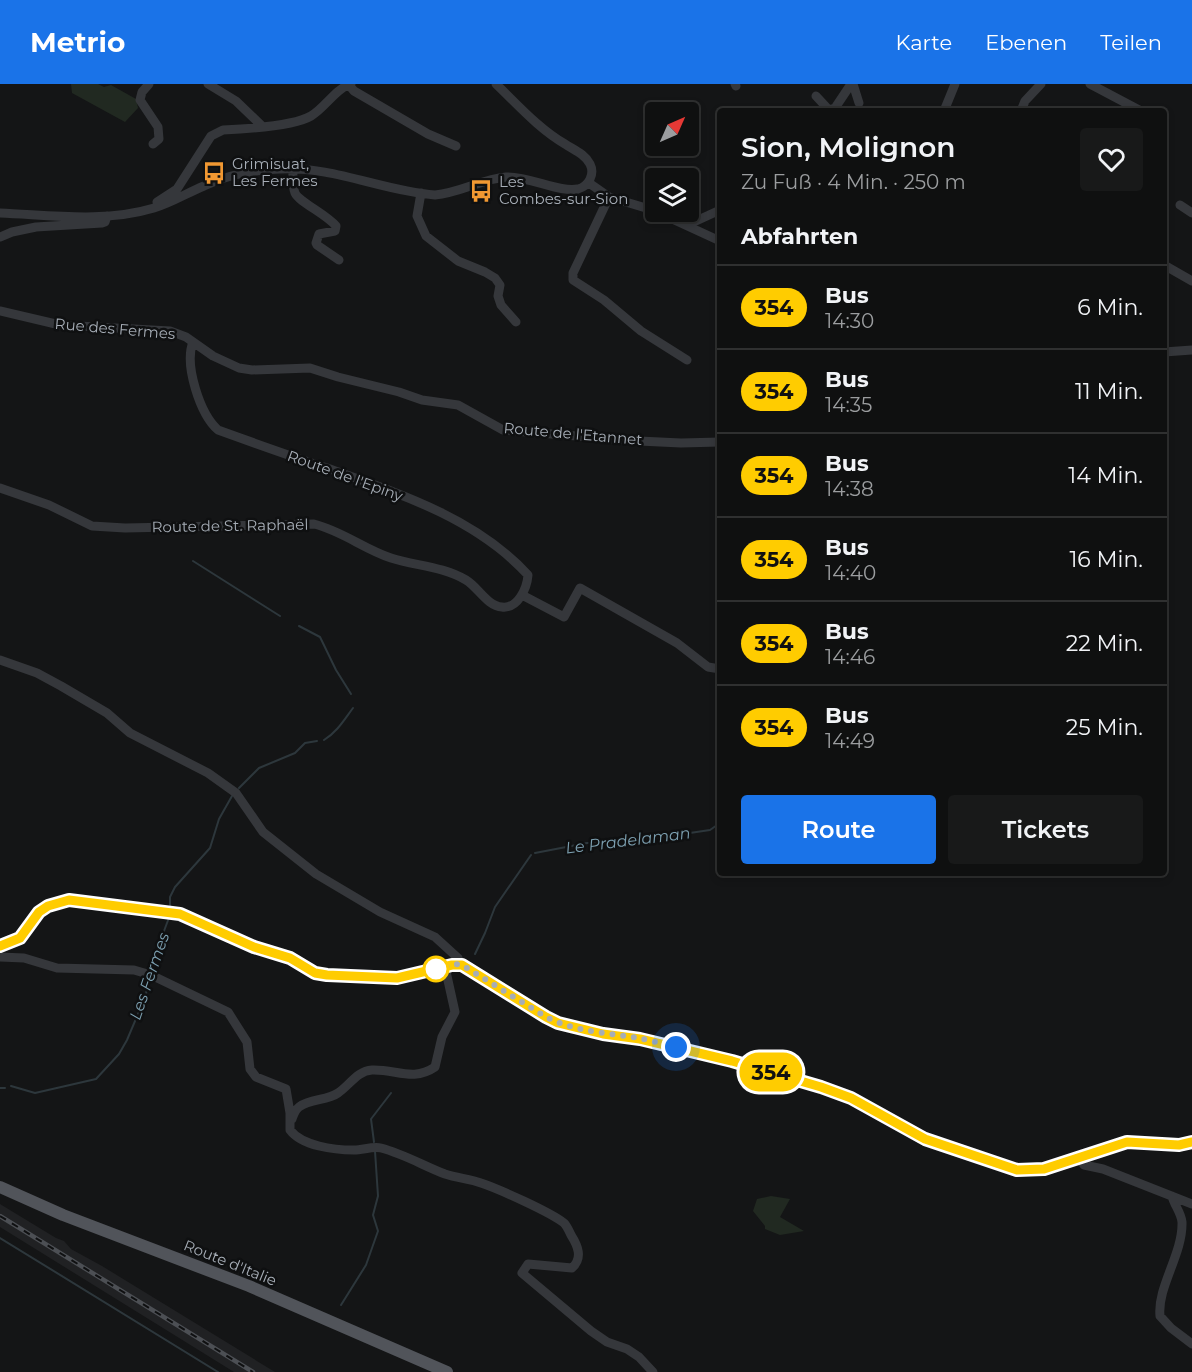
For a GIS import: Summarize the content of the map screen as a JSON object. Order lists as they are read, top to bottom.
{
  "streets": {
    "main road": ["Route d'Italie"],
    "street": [
      "Rue des Fermes",
      "Route de l'Etannet",
      "Route de l'Epiny",
      "Route de St. Raphaël"
    ]
  },
  "crossings": [
    ["Rue des Fermes", "Route de l'Etannet"],
    ["Rue des Fermes", "Route de l'Epiny"],
    ["Route de l'Etannet", "Route de l'Epiny"],
    ["Route de l'Epiny", "Route de St. Raphaël"]
  ],
  "water": ["Le Pradelaman", "Les Fermes"],
  "places": {
    "bus stop": ["Grimisuat, Les Fermes", "Les Combes-sur-Sion"]
  },
  "lines": ["bus line 354"],
  "north": "top right",
  "page": {
    "header": "Metrio",
    "nav": ["Karte", "Ebenen", "Teilen"],
    "on_map": "354",
    "heading": [
      ["Sion, Molignon", "Zu Fuß · 4 Min. · 250 m"],
      "Abfahrten"
    ],
    "list": [
      {
        "mark": "354",
        "name": "Bus",
        "note": "14:30",
        "value": "6 Min."
      },
      {
        "mark": "354",
        "name": "Bus",
        "note": "14:35",
        "value": "11 Min."
      },
      {
        "mark": "354",
        "name": "Bus",
        "note": "14:38",
        "value": "14 Min."
      },
      {
        "mark": "354",
        "name": "Bus",
        "note": "14:40",
        "value": "16 Min."
      },
      {
        "mark": "354",
        "name": "Bus",
        "note": "14:46",
        "value": "22 Min."
      },
      {
        "mark": "354",
        "name": "Bus",
        "note": "14:49",
        "value": "25 Min."
      }
    ],
    "buttons": ["Route", "Tickets"]
  }
}
